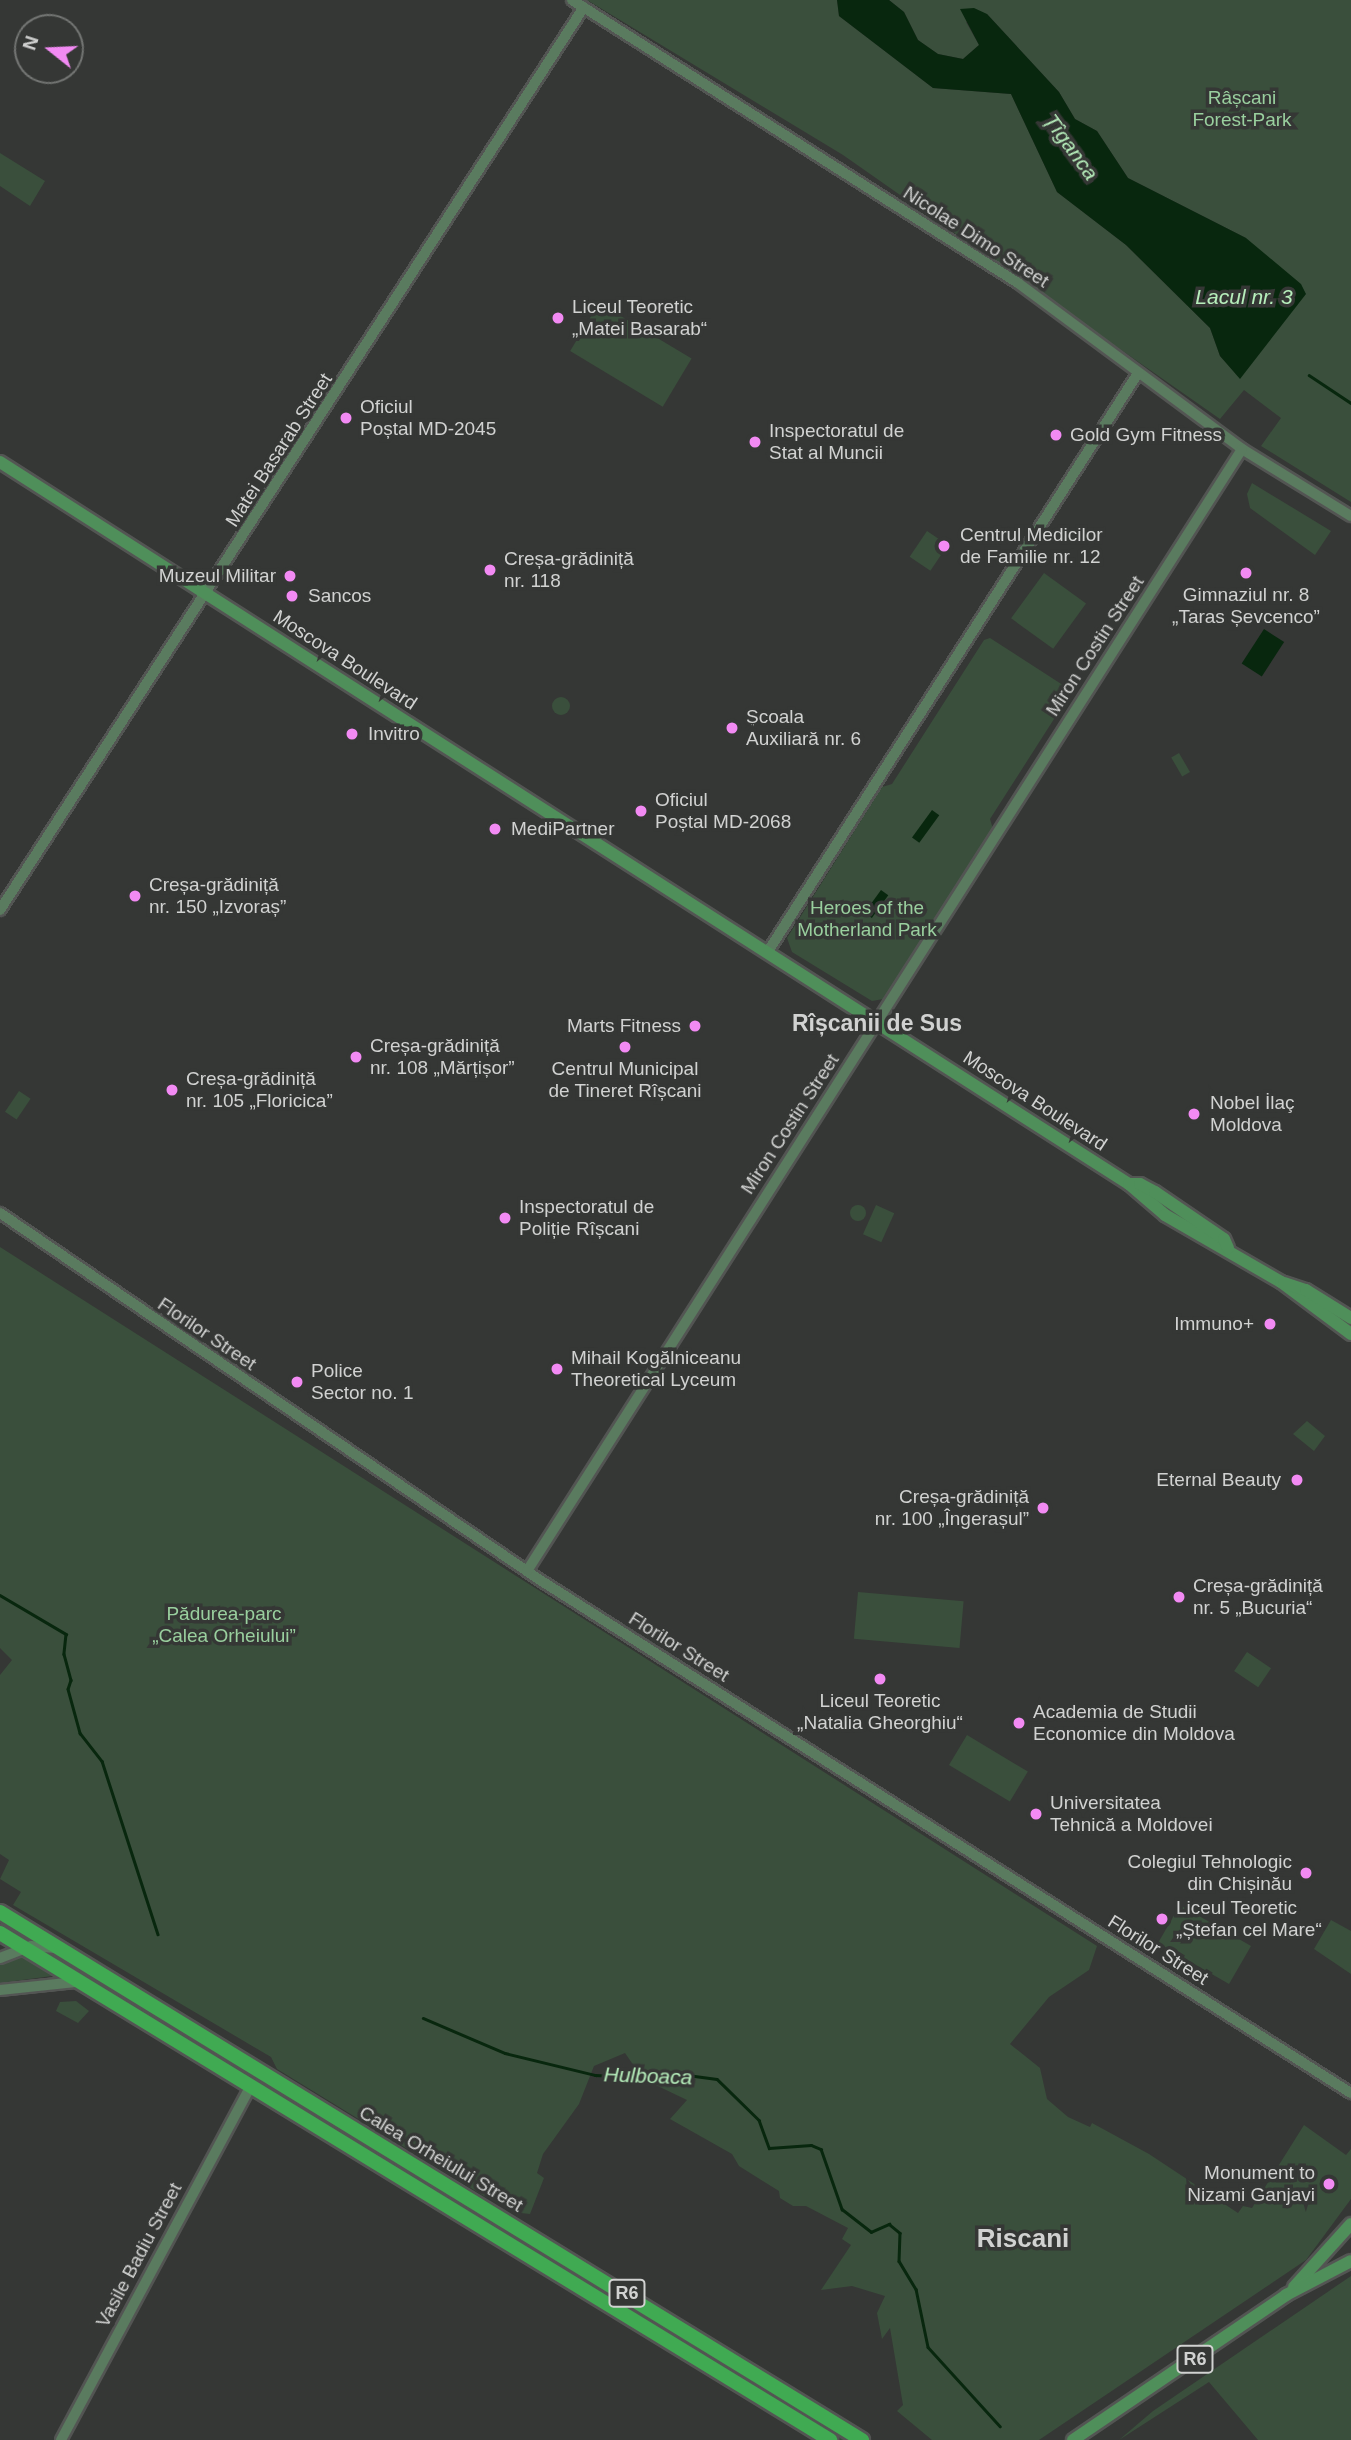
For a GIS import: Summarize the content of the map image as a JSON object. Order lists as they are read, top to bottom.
{
  "streets": {
    "highway": ["Calea Orheiului Street", "R6"],
    "main road": ["Moscova Boulevard"],
    "street": [
      "Nicolae Dimo Street",
      "Matei Basarab Street",
      "Miron Costin Street",
      "Florilor Street",
      "Vasile Badiu Street"
    ]
  },
  "crossings": [
    ["Nicolae Dimo Street", "Matei Basarab Street"],
    ["Nicolae Dimo Street", "Miron Costin Street"],
    ["Matei Basarab Street", "Moscova Boulevard"],
    ["Miron Costin Street", "Moscova Boulevard"],
    ["Miron Costin Street", "Florilor Street"],
    ["Calea Orheiului Street", "Vasile Badiu Street"]
  ],
  "districts": ["Rîșcanii de Sus", "Riscani"],
  "water": ["Țîganca", "Lacul nr. 3", "Hulboaca"],
  "parks": ["Râșcani Forest-Park", "Heroes of the Motherland Park", "Pădurea-parc „Calea Orheiului”"],
  "places": [
    "Liceul Teoretic „Matei Basarab“",
    "Oficiul Poștal MD-2045",
    "Gold Gym Fitness",
    "Inspectoratul de Stat al Muncii",
    "Centrul Medicilor de Familie nr. 12",
    "Creșa-grădiniță nr. 118",
    "Gimnaziul nr. 8 „Taras Șevcenco”",
    "Muzeul Militar",
    "Sancos",
    "Școala Auxiliară nr. 6",
    "Invitro",
    "Oficiul Poștal MD-2068",
    "MediPartner",
    "Creșa-grădiniță nr. 150 „Izvoraș”",
    "Marts Fitness",
    "Centrul Municipal de Tineret Rîșcani",
    "Creșa-grădiniță nr. 108 „Mărțișor”",
    "Creșa-grădiniță nr. 105 „Floricica”",
    "Nobel İlaç Moldova",
    "Inspectoratul de Poliție Rîșcani",
    "Immuno+",
    "Mihail Kogălniceanu Theoretical Lyceum",
    "Police Sector no. 1",
    "Eternal Beauty",
    "Creșa-grădiniță nr. 100 „Îngerașul”",
    "Creșa-grădiniță nr. 5 „Bucuria“",
    "Liceul Teoretic „Natalia Gheorghiu“",
    "Academia de Studii Economice din Moldova",
    "Universitatea Tehnică a Moldovei",
    "Colegiul Tehnologic din Chișinău",
    "Liceul Teoretic „Ștefan cel Mare“",
    "Monument to Nizami Ganjavi"
  ],
  "north": "left"
}
